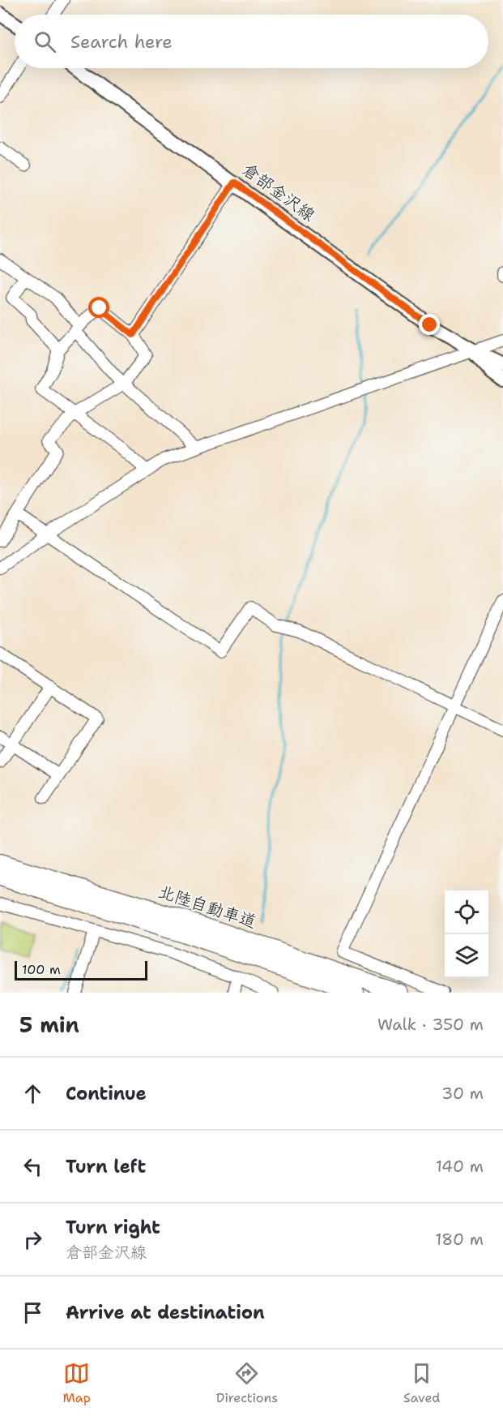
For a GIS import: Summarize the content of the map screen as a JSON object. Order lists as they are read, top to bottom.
{
  "streets": {
    "highway": ["北陸自動車道"],
    "main road": ["倉部金沢線"]
  },
  "scale_bar": "100 m",
  "page": {
    "search": "Search here",
    "scale": "100 m",
    "heading": ["5 min", "Walk · 350 m"],
    "list": [
      ["Continue", "30 m"],
      ["Turn left", "140 m"],
      ["Turn right", "倉部金沢線", "180 m"],
      "Arrive at destination"
    ],
    "nav": ["Map", "Directions", "Saved"]
  }
}
